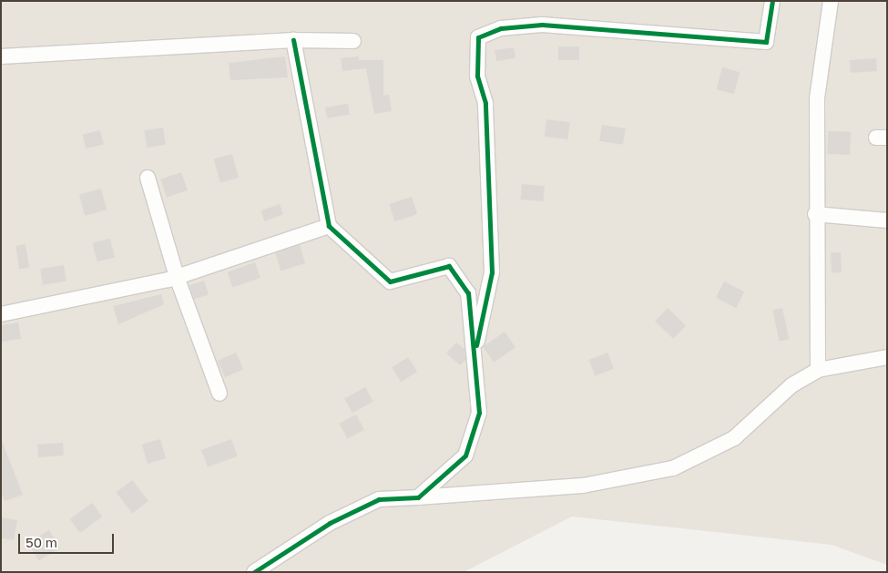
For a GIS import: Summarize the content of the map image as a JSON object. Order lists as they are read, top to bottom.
{
  "scale_bar": "50 m"
}
